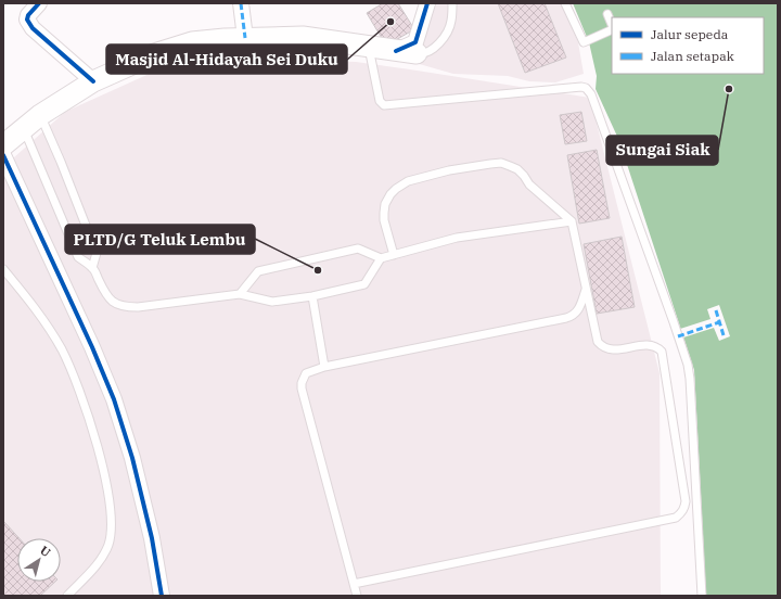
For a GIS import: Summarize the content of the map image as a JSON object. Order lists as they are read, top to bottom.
{
  "places": ["Masjid Al-Hidayah Sei Duku", "Sungai Siak", "PLTD/G Teluk Lembu"],
  "legend": ["Jalur sepeda", "Jalan setapak"],
  "north": "top right"
}
